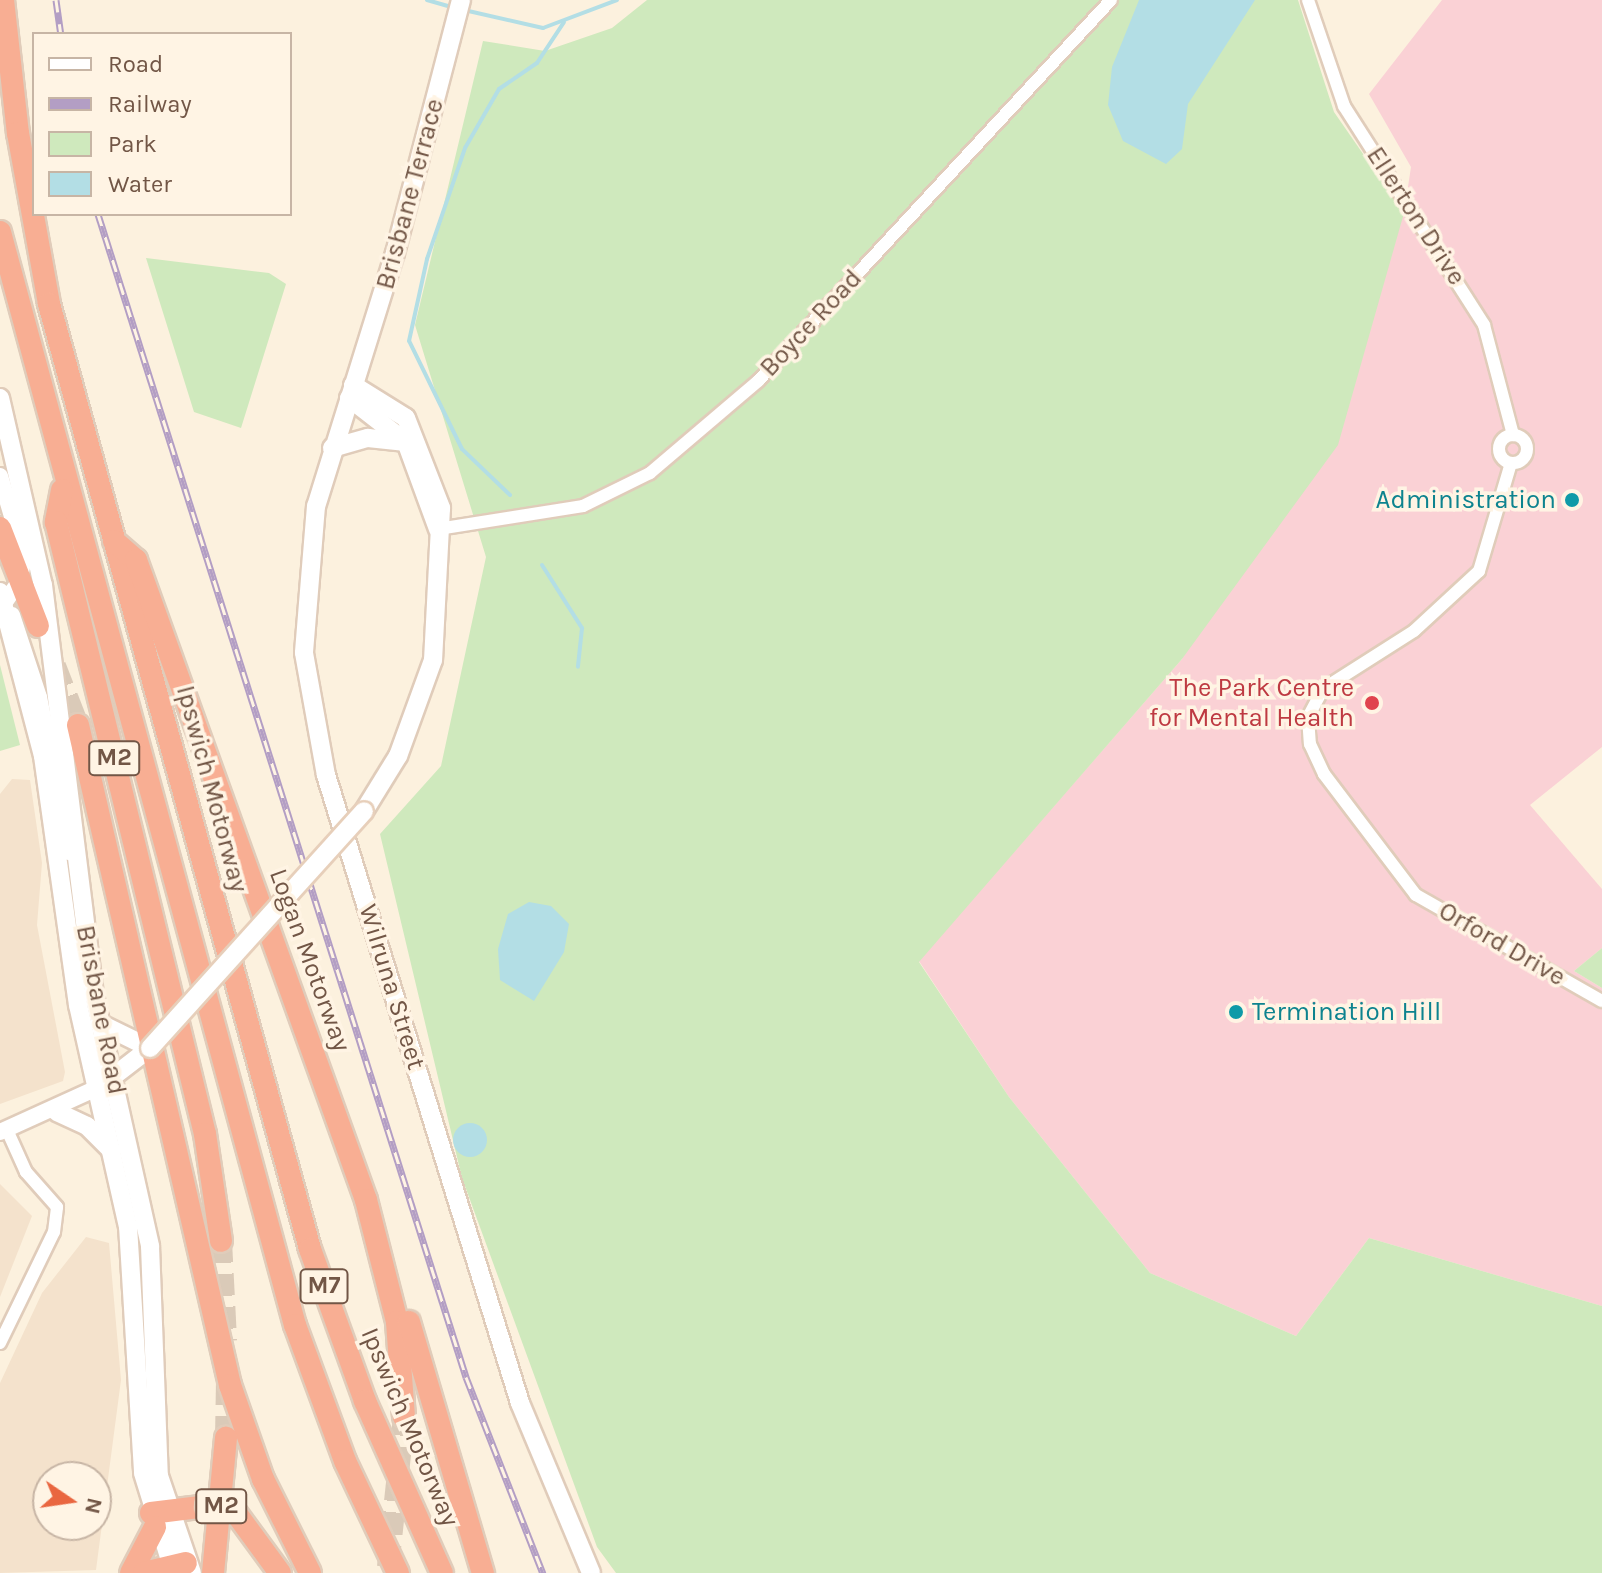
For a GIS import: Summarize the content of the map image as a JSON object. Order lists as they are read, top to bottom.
{
  "streets": {
    "highway": [
      "M2",
      "Ipswich Motorway",
      "Logan Motorway",
      "M7"
    ],
    "main road": ["Brisbane Terrace", "Wilruna Street", "Brisbane Road"],
    "street": ["Ellerton Drive", "Boyce Road", "Orford Drive"]
  },
  "crossings": [
    ["Brisbane Terrace", "Wilruna Street"],
    ["M2", "M7"],
    ["Ipswich Motorway", "Logan Motorway"]
  ],
  "places": ["Administration", "The Park Centre for Mental Health", "Termination Hill"],
  "legend": [
    "Road",
    "Railway",
    "Park",
    "Water"
  ],
  "north": "right"
}
